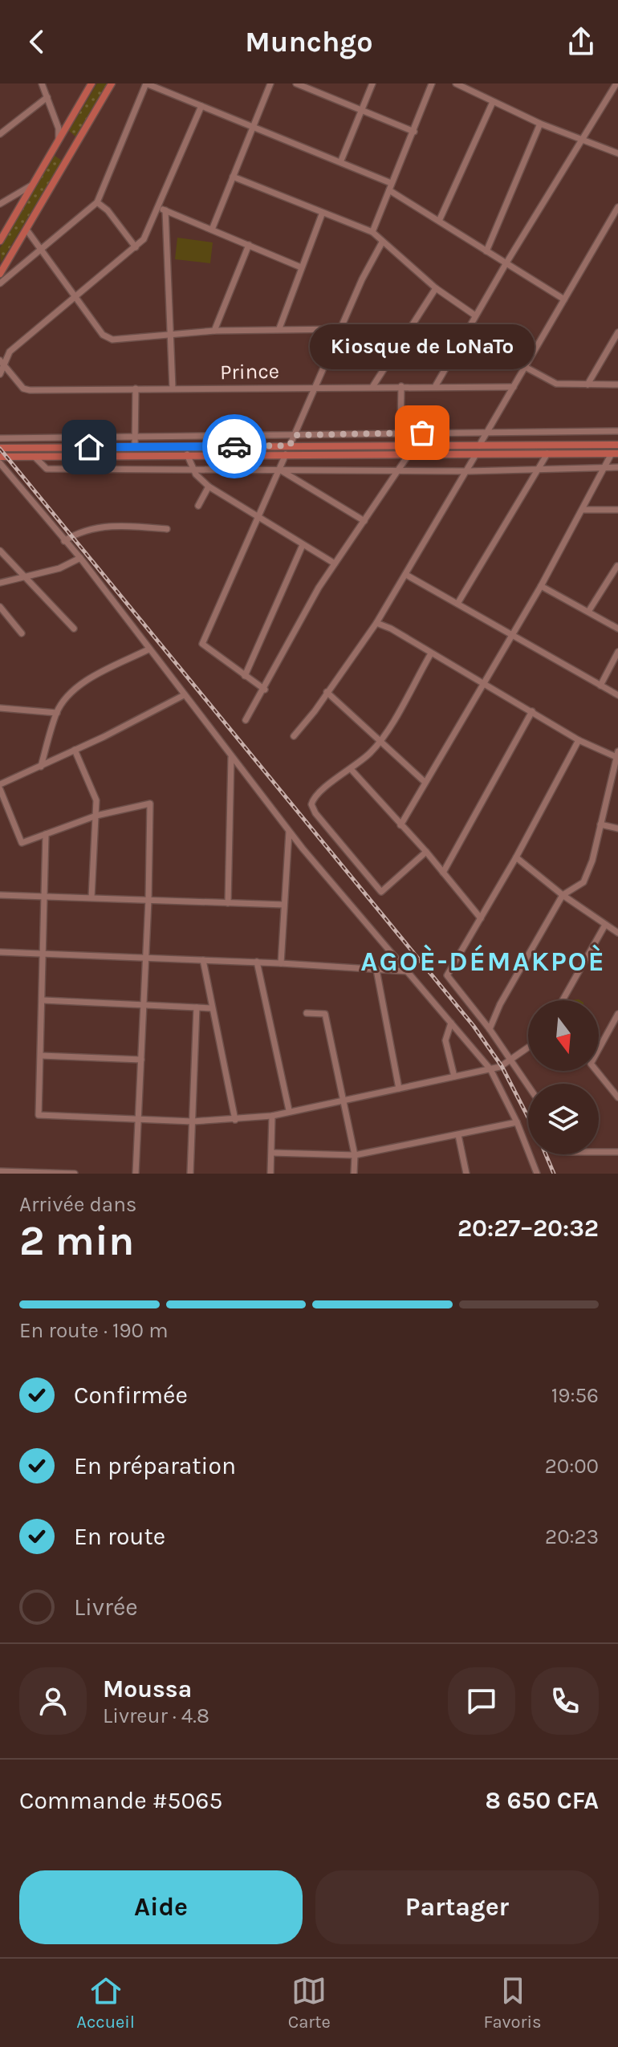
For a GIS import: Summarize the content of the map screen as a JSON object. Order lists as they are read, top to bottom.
{
  "streets": {
    "street": ["Prince"]
  },
  "districts": ["AGOÈ-DÉMAKPOÈ"],
  "places": ["Kiosque de LoNaTo"],
  "north": "bottom",
  "page": {
    "header": "Munchgo",
    "bubble": "Kiosque de LoNaTo",
    "heading": ["2 min", "Arrivée dans", "20:27–20:32"],
    "panel": [
      "Moussa",
      "Livreur · 4.8",
      "Commande #5065",
      "8 650 CFA"
    ],
    "bar": "En route · 190 m",
    "list": [
      ["Confirmée", "19:56"],
      ["En préparation", "20:00"],
      ["En route", "20:23"],
      "Livrée"
    ],
    "buttons": ["Aide", "Partager"],
    "tabs": ["Accueil", "Carte", "Favoris"]
  }
}
